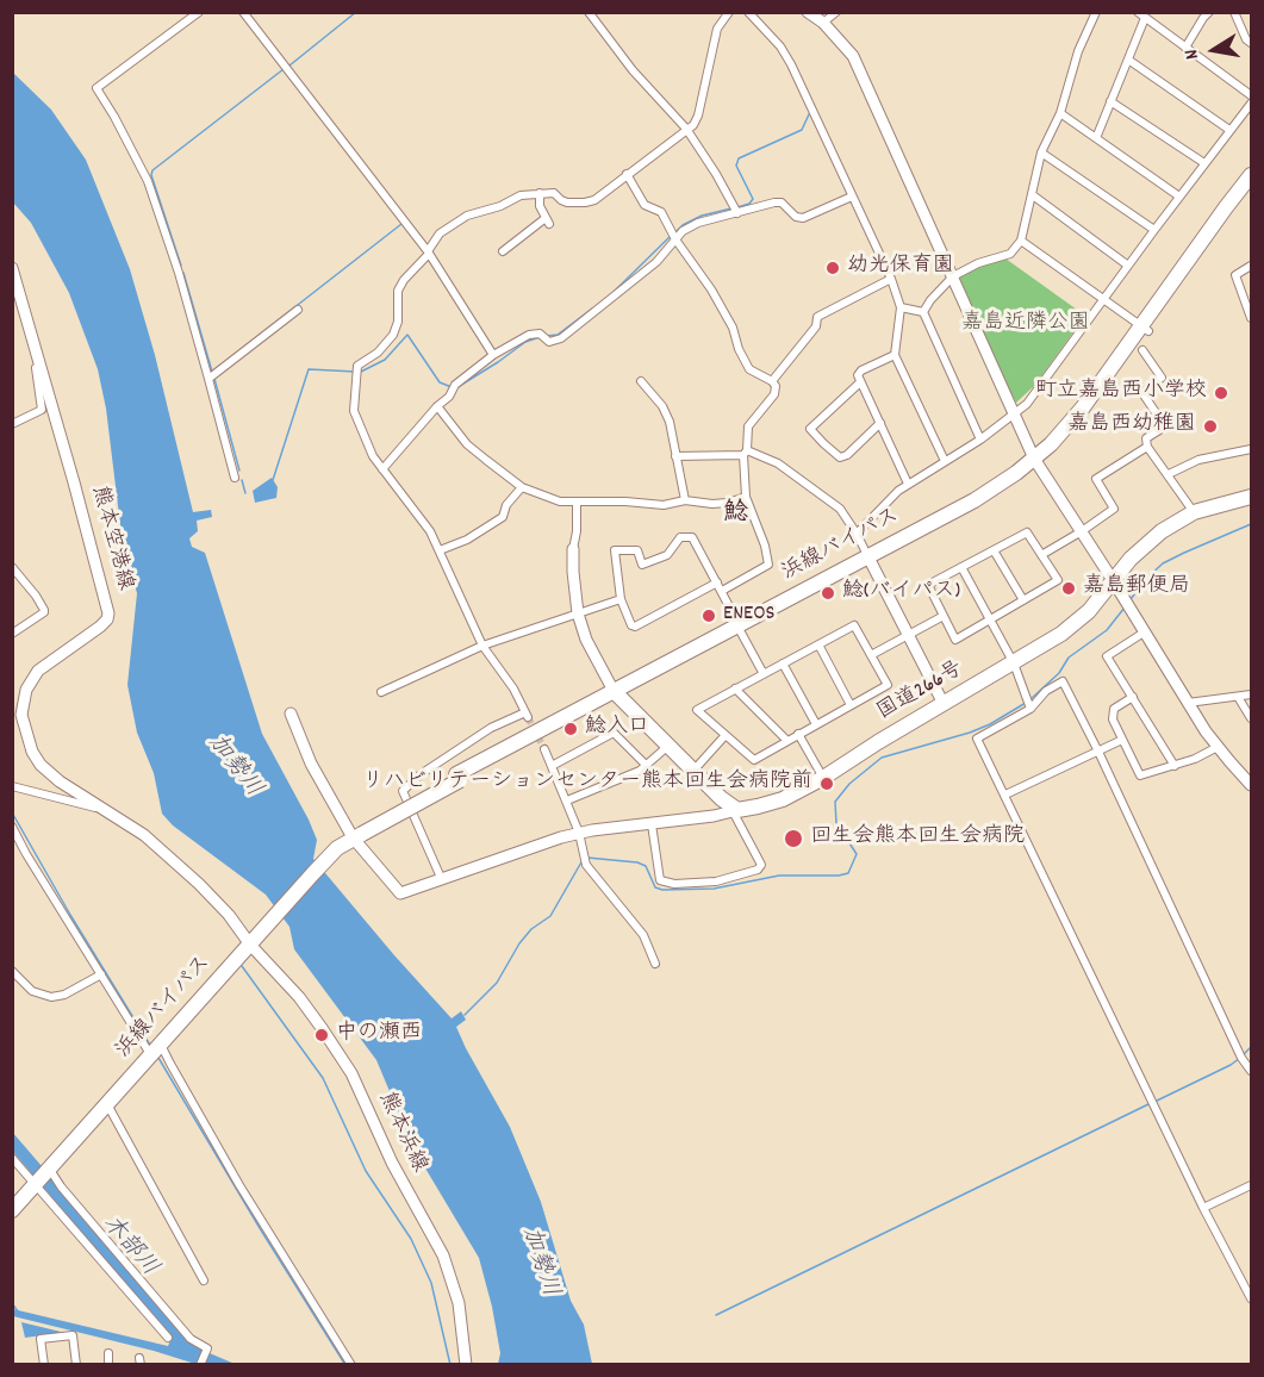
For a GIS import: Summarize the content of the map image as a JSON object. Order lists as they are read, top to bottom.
{
  "streets": {
    "highway": ["浜線バイパス", "国道266号"],
    "street": ["熊本空港線", "熊本浜線"]
  },
  "crossings": [
    ["熊本空港線", "浜線バイパス"],
    ["熊本空港線", "熊本浜線"],
    ["浜線バイパス", "熊本浜線"]
  ],
  "districts": ["鯰"],
  "water": ["加勢川", "木部川"],
  "parks": ["嘉島近隣公園"],
  "places": [
    "幼光保育園",
    "町立嘉島西小学校",
    "嘉島西幼稚園",
    "嘉島郵便局",
    "鯰(バイパス)",
    "ENEOS",
    "鯰入口",
    "リハビリテーションセンター熊本回生会病院前",
    "回生会熊本回生会病院",
    "中の瀬西"
  ],
  "north": "left"
}
